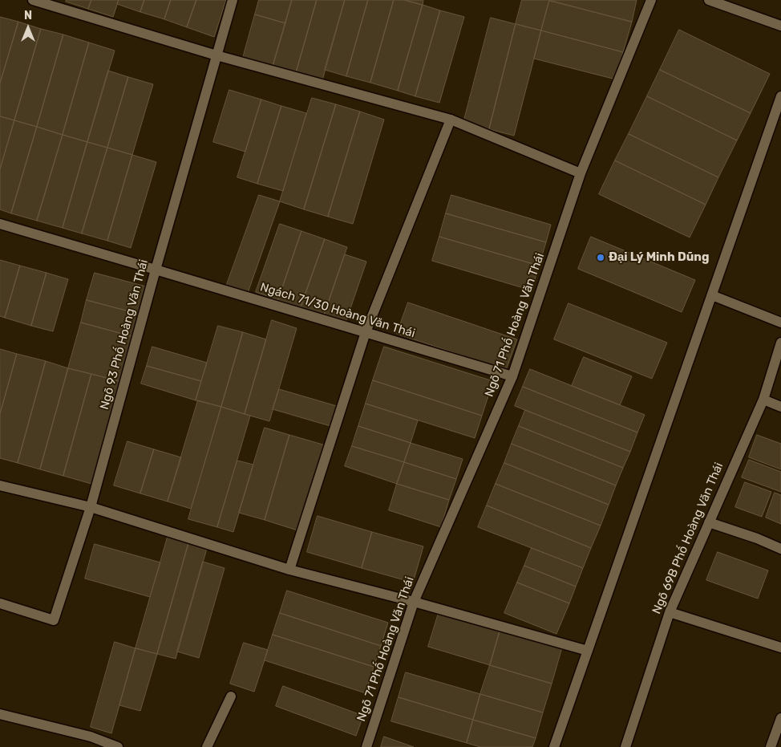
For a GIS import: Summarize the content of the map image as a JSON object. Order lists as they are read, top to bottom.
{
  "streets": {
    "street": [
      "Ngách 71/30 Hoàng Văn Thái",
      "Ngõ 71 Phố Hoàng Văn Thái",
      "Ngõ 93 Phố Hoàng Văn Thái",
      "Ngõ 69B Phố Hoàng Văn Thái"
    ]
  },
  "crossings": [
    ["Ngách 71/30 Hoàng Văn Thái", "Ngõ 71 Phố Hoàng Văn Thái"],
    ["Ngách 71/30 Hoàng Văn Thái", "Ngõ 93 Phố Hoàng Văn Thái"]
  ],
  "places": ["Đại Lý Minh Dũng"],
  "north": "top"
}
